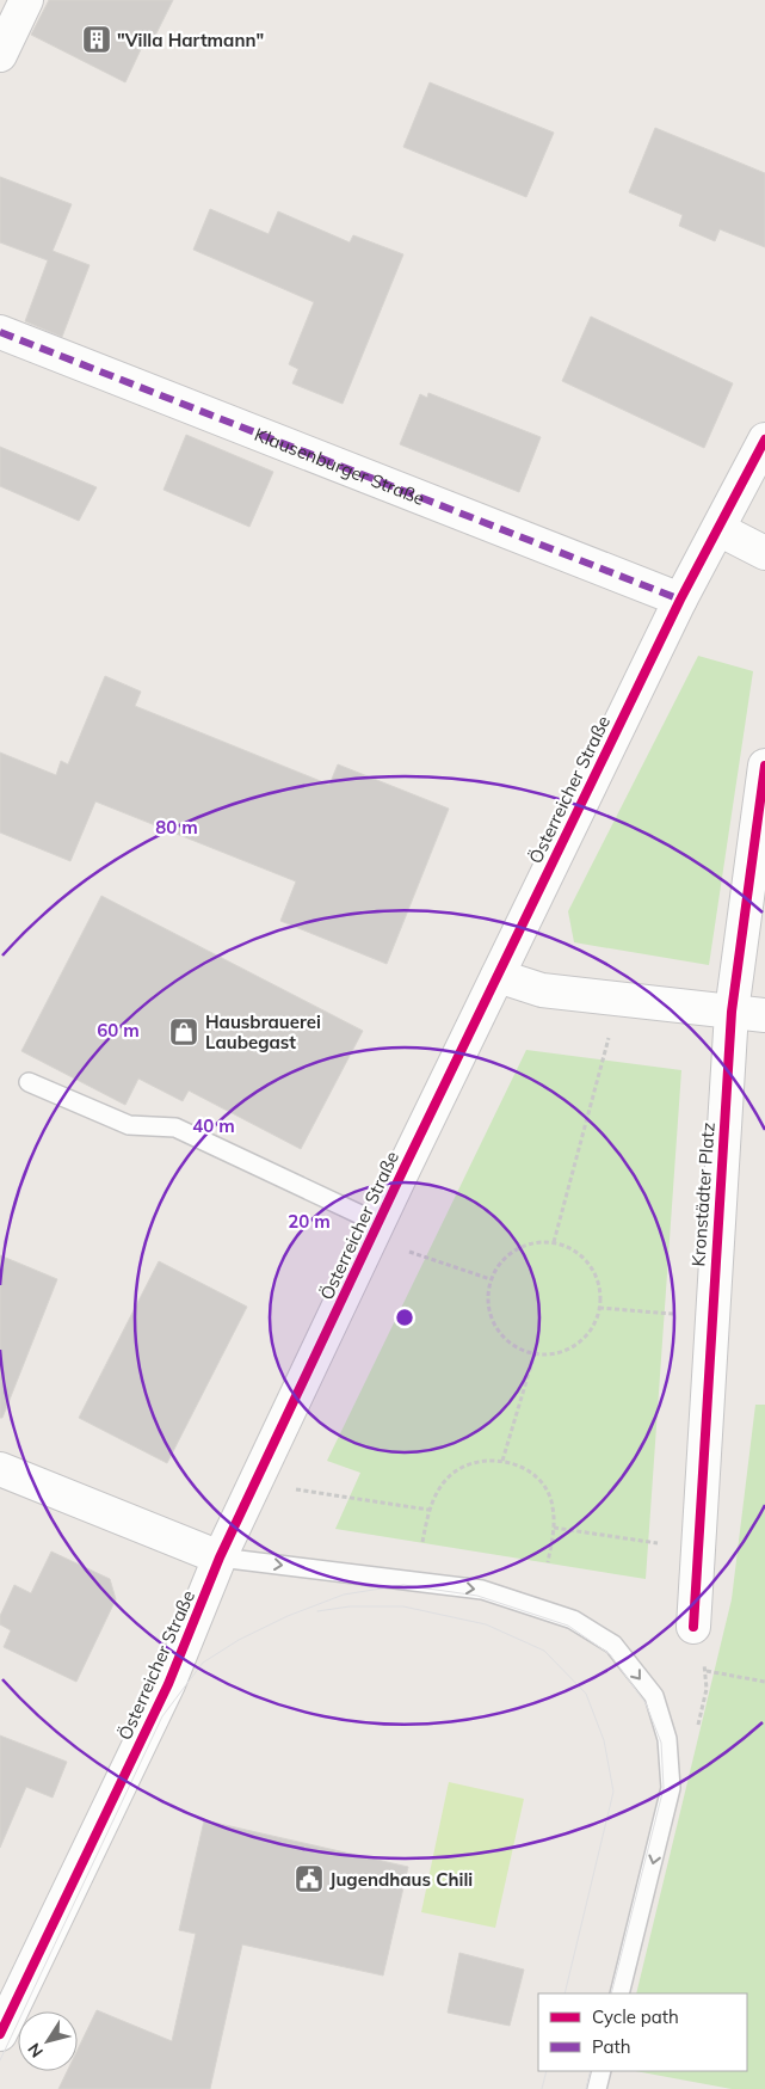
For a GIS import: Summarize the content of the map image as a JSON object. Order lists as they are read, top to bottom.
{
  "streets": {
    "street": ["Klausenburger Straße", "Österreicher Straße", "Kronstädter Platz"]
  },
  "crossings": [
    ["Klausenburger Straße", "Österreicher Straße"]
  ],
  "places": {
    "building": ["\"Villa Hartmann\""],
    "shop": ["Hausbrauerei Laubegast"],
    "public building": ["Jugendhaus Chili"]
  },
  "legend": ["Cycle path", "Path"],
  "north": "bottom left",
  "rings": [
    "80 m",
    "60 m",
    "40 m",
    "20 m"
  ]
}
